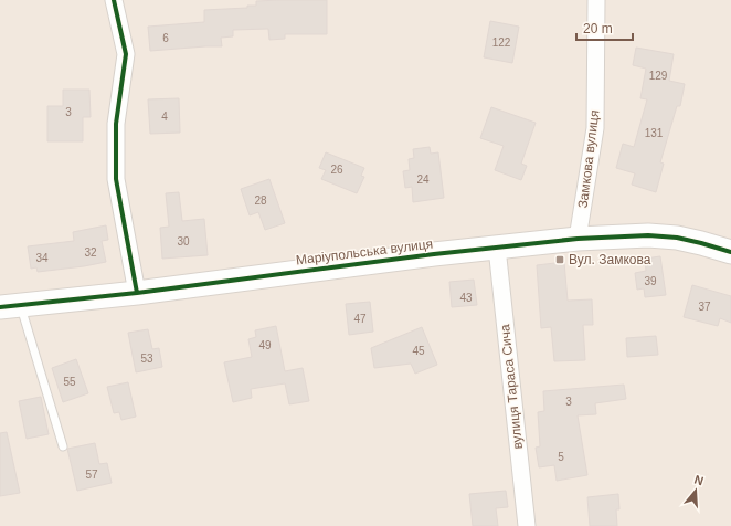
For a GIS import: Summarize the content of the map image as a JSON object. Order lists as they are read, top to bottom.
{
  "streets": {
    "main road": ["Маріупольська вулиця"],
    "street": ["Замкова вулиця", "вулиця Тараса Сича"]
  },
  "crossings": [
    ["Замкова вулиця", "Маріупольська вулиця"],
    ["Маріупольська вулиця", "вулиця Тараса Сича"]
  ],
  "places": {
    "transit": ["Вул. Замкова"]
  },
  "house_numbers": [
    "6",
    "122",
    "129",
    "3",
    "4",
    "131",
    "26",
    "24",
    "28",
    "30",
    "32",
    "34",
    "39",
    "43",
    "37",
    "47",
    "49",
    "45",
    "53",
    "55",
    "3",
    "5",
    "57"
  ],
  "scale_bar": "20 m",
  "north": "top"
}
